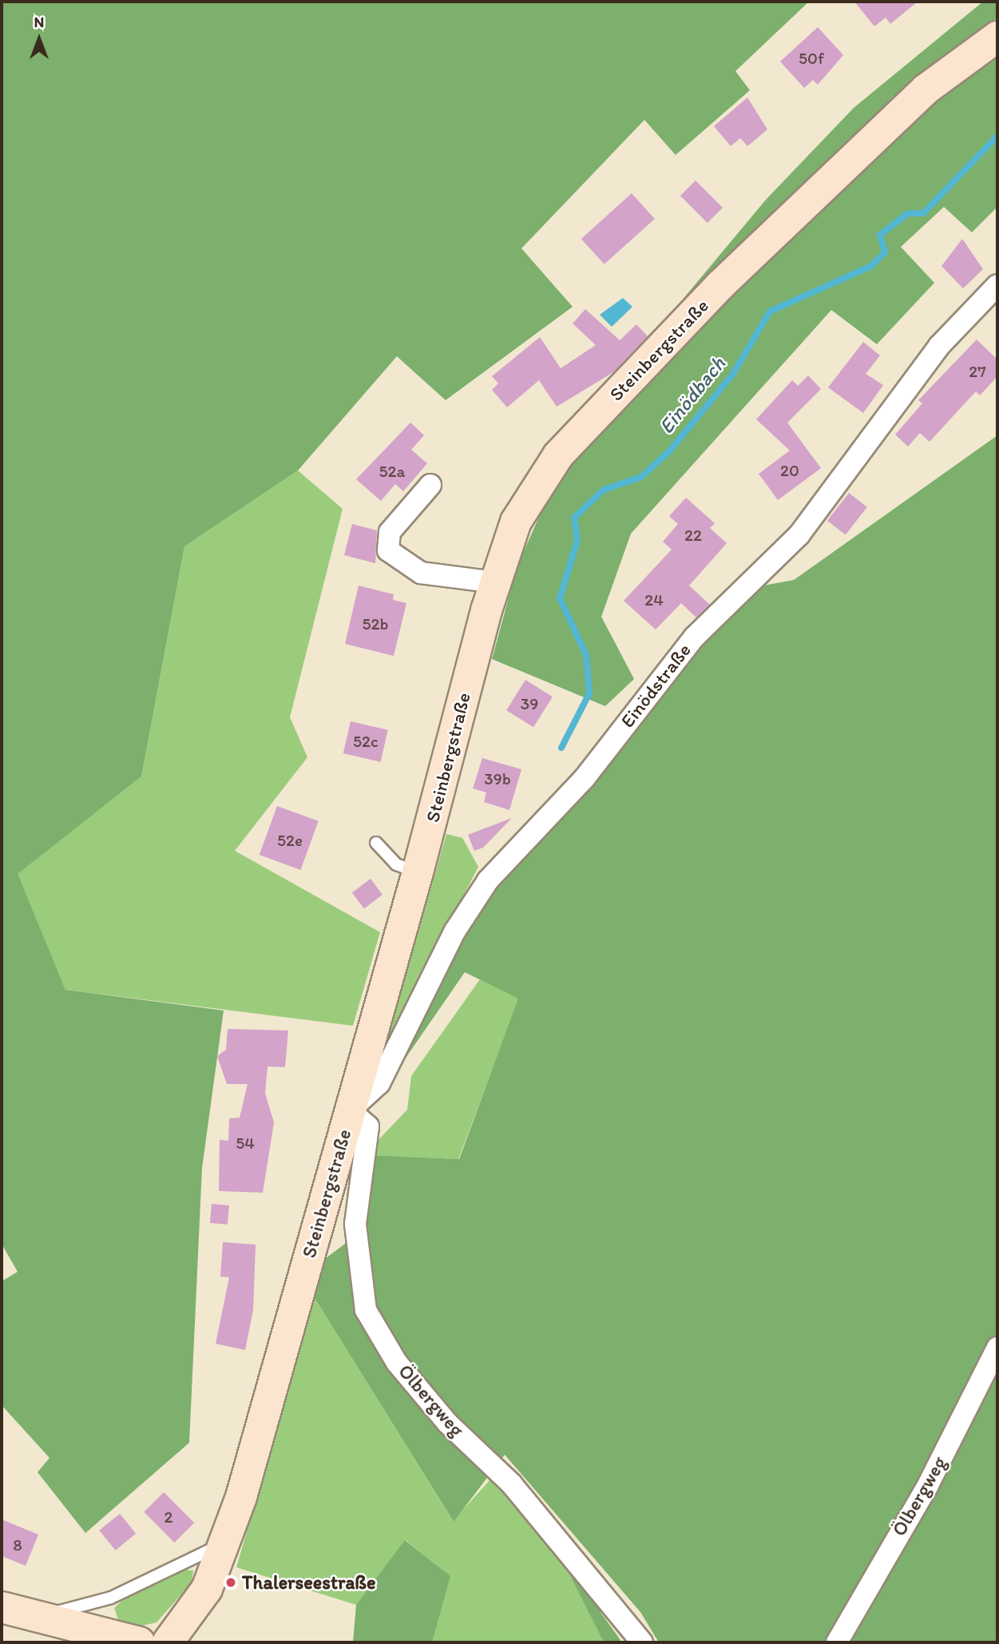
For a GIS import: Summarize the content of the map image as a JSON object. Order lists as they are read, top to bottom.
{
  "streets": {
    "main road": ["Steinbergstraße"],
    "street": ["Einödstraße", "Ölbergweg"]
  },
  "crossings": [
    ["Steinbergstraße", "Einödstraße"],
    ["Steinbergstraße", "Ölbergweg"],
    ["Einödstraße", "Ölbergweg"]
  ],
  "water": ["Einödbach"],
  "places": ["Thalerseestraße"],
  "house_numbers": [
    "50f",
    "27",
    "20",
    "52a",
    "22",
    "24",
    "52b",
    "39",
    "52c",
    "39b",
    "52e",
    "54",
    "2",
    "8"
  ],
  "north": "top"
}
